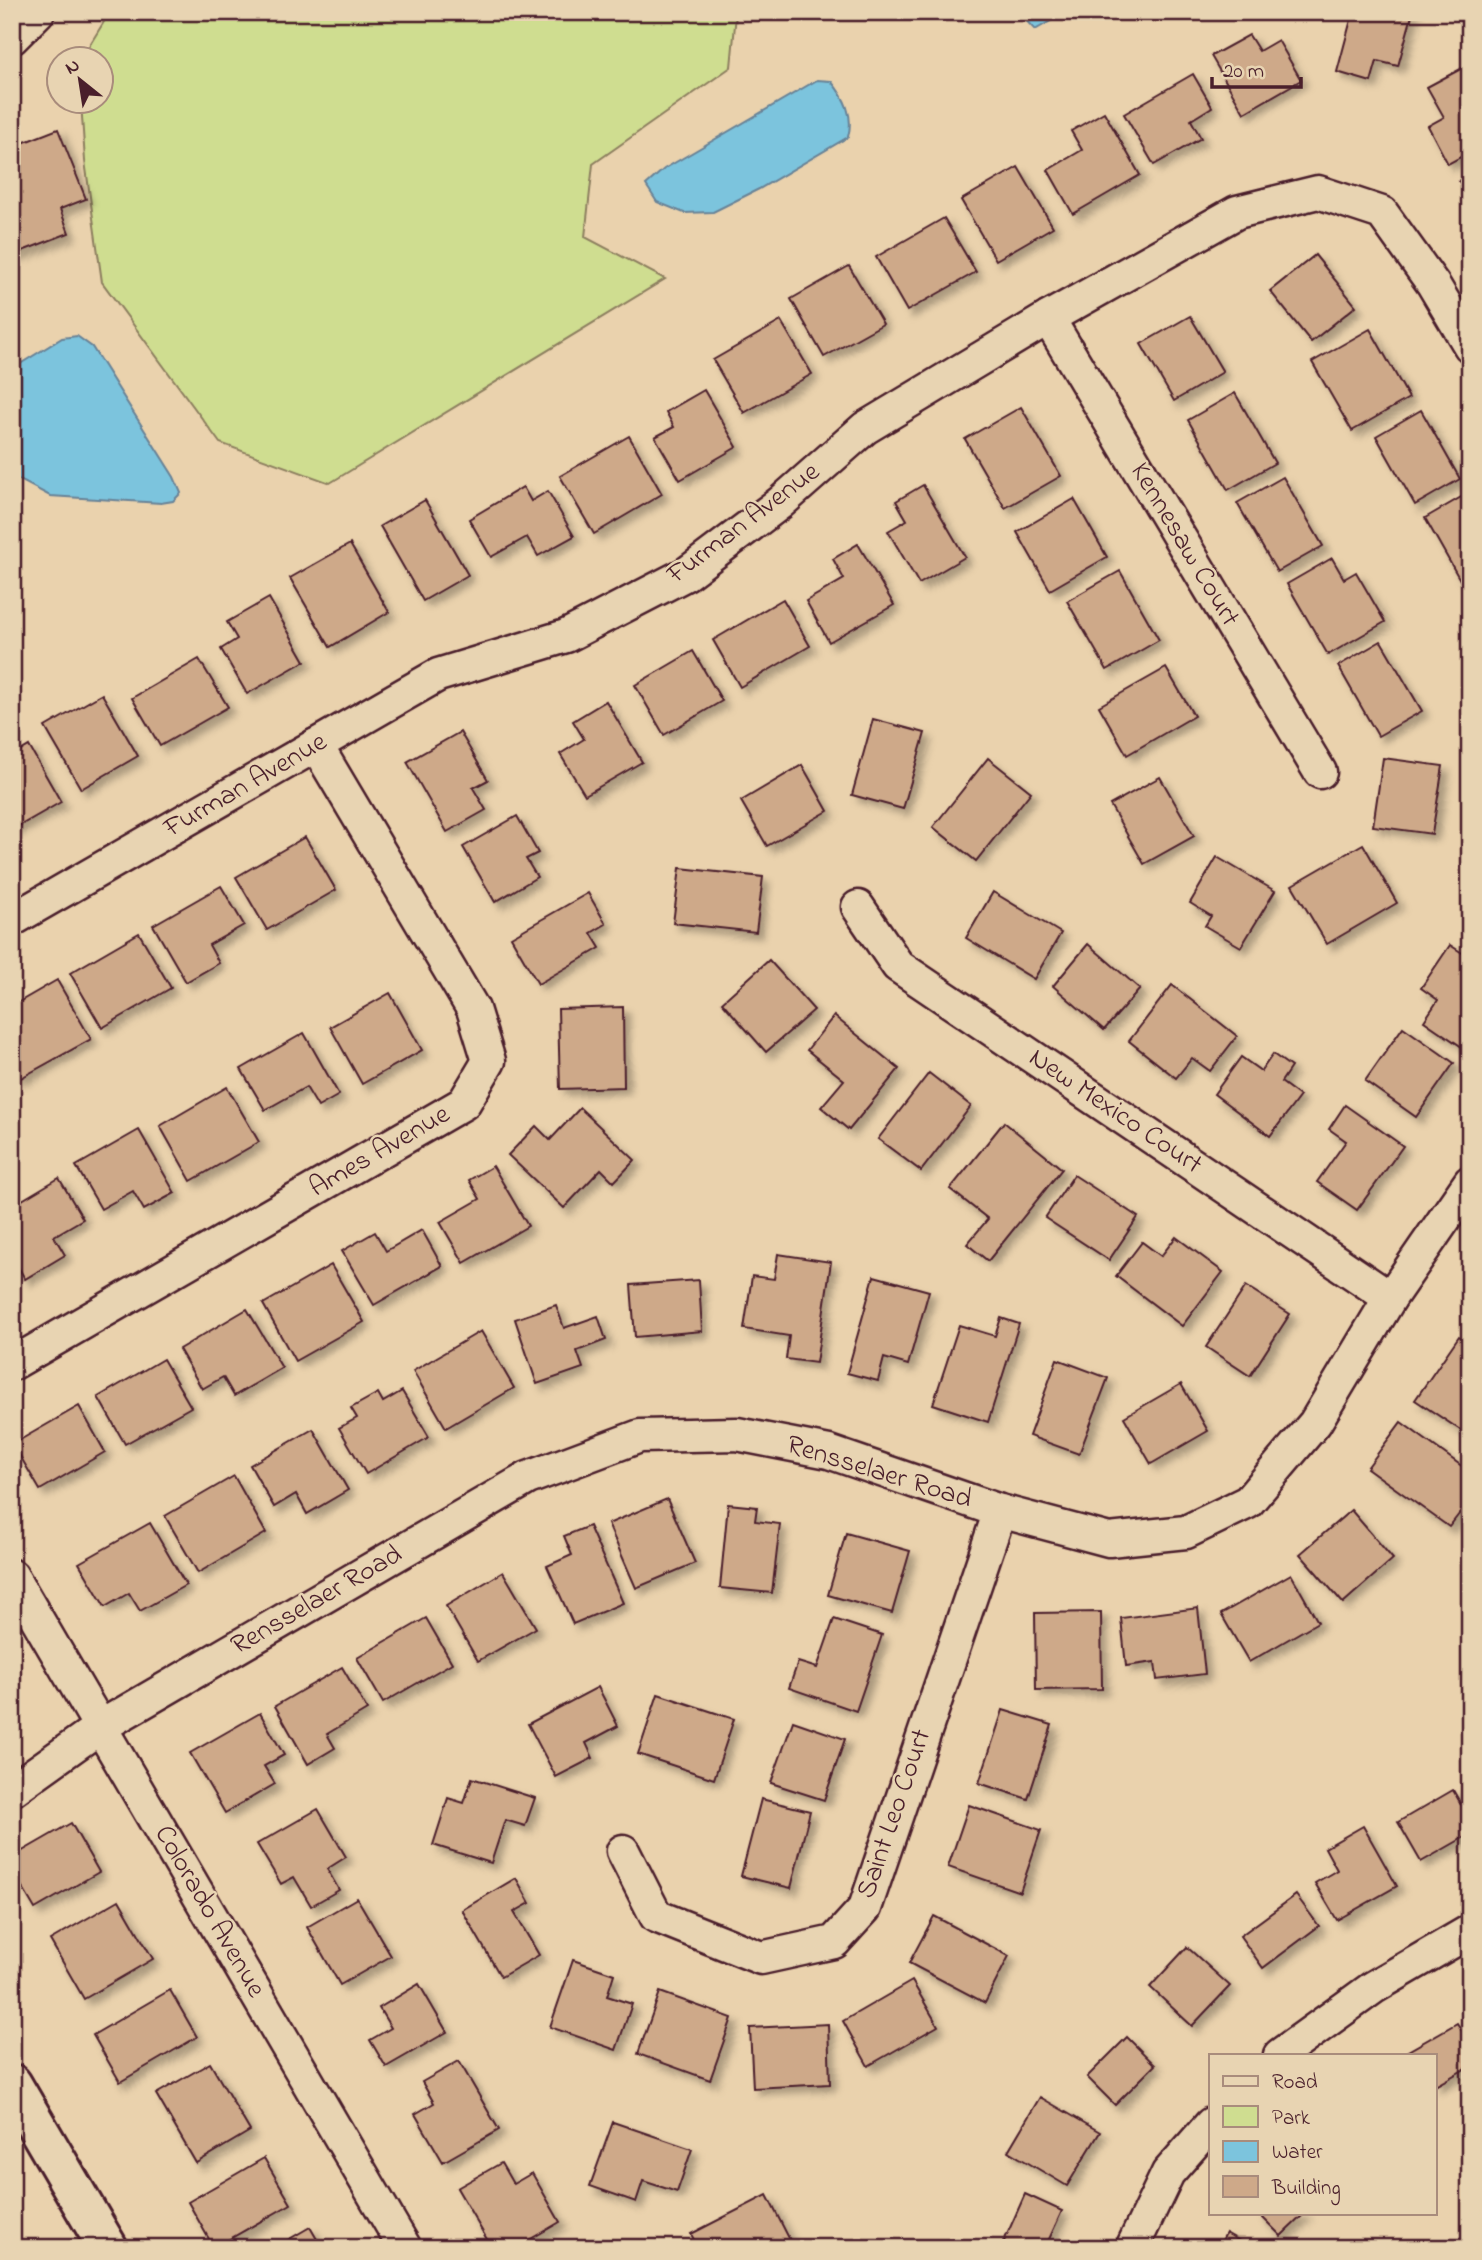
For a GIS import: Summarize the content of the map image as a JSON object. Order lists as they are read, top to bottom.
{
  "streets": {
    "street": [
      "Furman Avenue",
      "Kennesaw Court",
      "New Mexico Court",
      "Ames Avenue",
      "Rensselaer Road",
      "Saint Leo Court",
      "Colorado Avenue"
    ]
  },
  "crossings": [
    ["Furman Avenue", "Kennesaw Court"],
    ["Furman Avenue", "Ames Avenue"],
    ["New Mexico Court", "Rensselaer Road"],
    ["Rensselaer Road", "Saint Leo Court"],
    ["Rensselaer Road", "Colorado Avenue"]
  ],
  "legend": [
    "Road",
    "Park",
    "Water",
    "Building"
  ],
  "scale_bar": "20 m",
  "north": "top left"
}
